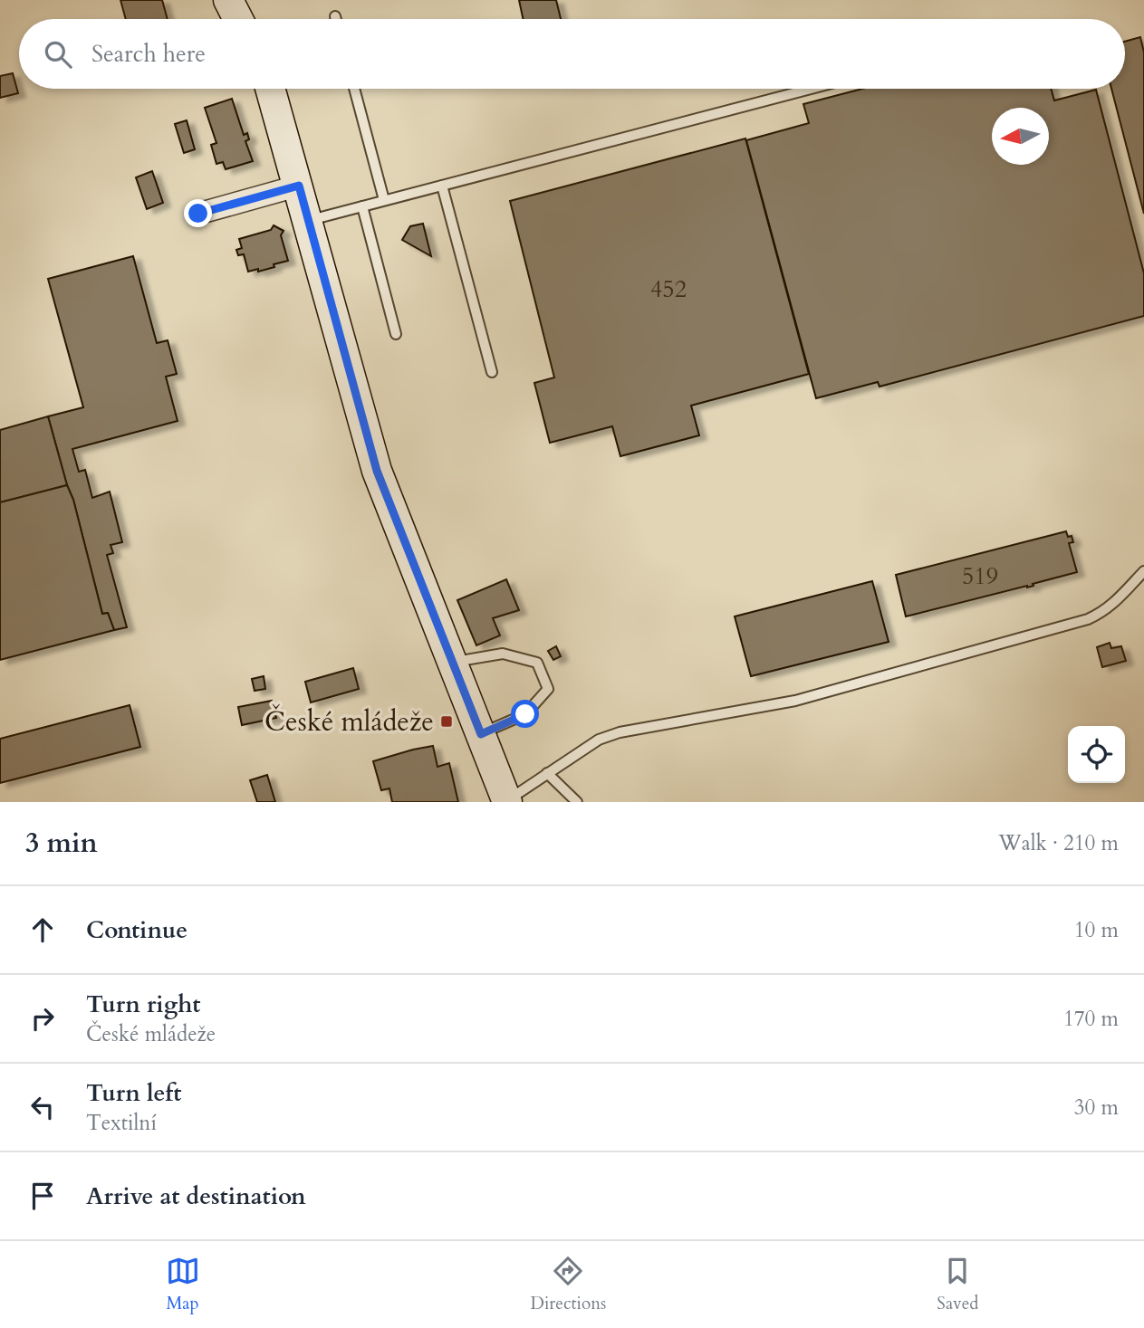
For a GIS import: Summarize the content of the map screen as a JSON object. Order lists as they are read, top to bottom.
{
  "places": {
    "transit": ["České mládeže"]
  },
  "house_numbers": ["452", "519"],
  "north": "left",
  "page": {
    "search": "Search here",
    "heading": ["3 min", "Walk · 210 m"],
    "list": [
      ["Continue", "10 m"],
      ["Turn right", "České mládeže", "170 m"],
      ["Turn left", "Textilní", "30 m"],
      "Arrive at destination"
    ],
    "nav": ["Map", "Directions", "Saved"]
  }
}
